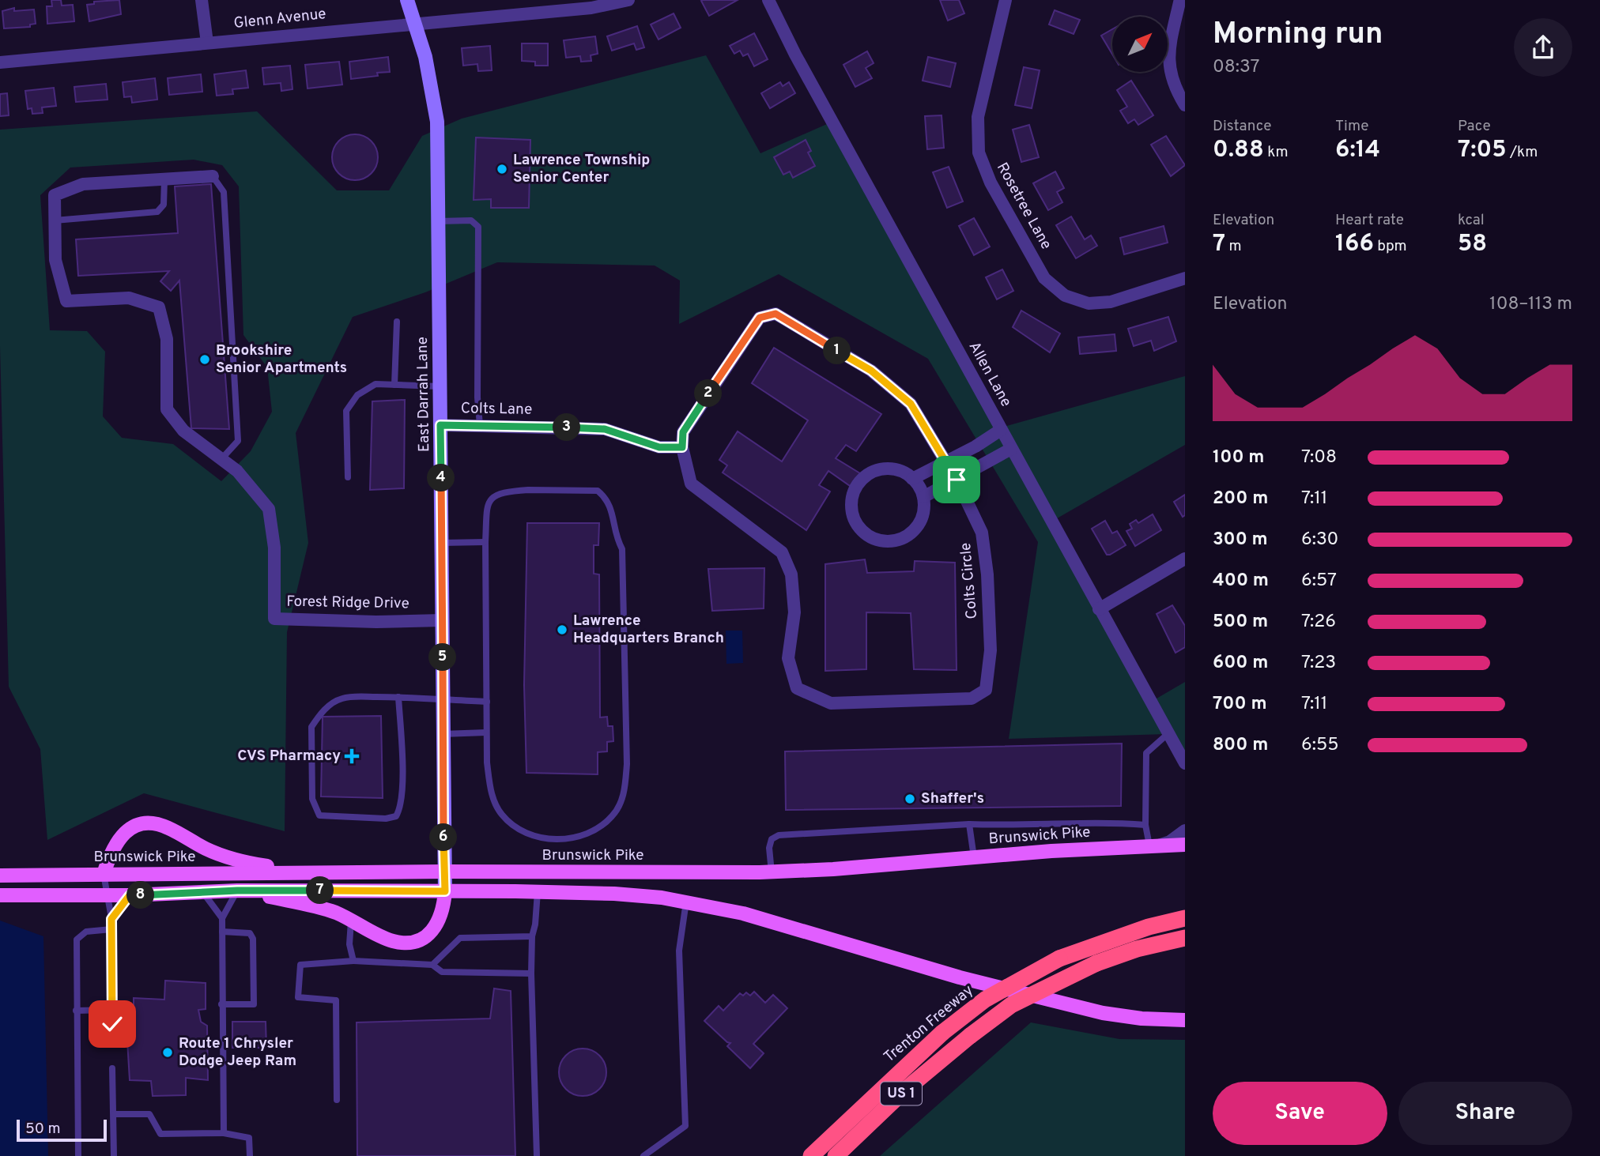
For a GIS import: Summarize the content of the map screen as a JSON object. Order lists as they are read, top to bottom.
{
  "streets": {
    "highway": ["Trenton Freeway", "US 1"],
    "main road": ["Brunswick Pike"],
    "street": [
      "Glenn Avenue",
      "Rosetree Lane",
      "Allen Lane",
      "East Darrah Lane",
      "Colts Lane",
      "Colts Circle",
      "Forest Ridge Drive"
    ]
  },
  "crossings": [
    ["Glenn Avenue", "East Darrah Lane"],
    ["East Darrah Lane", "Colts Lane"],
    ["East Darrah Lane", "Forest Ridge Drive"],
    ["East Darrah Lane", "Brunswick Pike"],
    ["Colts Lane", "Colts Circle"]
  ],
  "places": {
    "other": [
      "Lawrence Township Senior Center",
      "Brookshire Senior Apartments",
      "Lawrence Headquarters Branch",
      "Shaffer's",
      "Route 1 Chrysler Dodge Jeep Ram"
    ],
    "health": ["CVS Pharmacy"]
  },
  "scale_bar": "50 m",
  "north": "top right",
  "page": {
    "heading": ["Morning run", "08:37"],
    "stats": [
      ["Distance", "0.88 km"],
      ["Time", "6:14"],
      ["Pace", "7:05 /km"],
      ["Elevation", "7 m"],
      ["Heart rate", "166 bpm"],
      ["kcal", "58"]
    ],
    "chart": ["Elevation", "108–113 m"],
    "pins": [
      "1",
      "2",
      "3",
      "4",
      "5",
      "6",
      "7",
      "8"
    ],
    "list": [
      {
        "name": "100 m",
        "note": "7:08"
      },
      {
        "name": "200 m",
        "note": "7:11"
      },
      {
        "name": "300 m",
        "note": "6:30"
      },
      {
        "name": "400 m",
        "note": "6:57"
      },
      {
        "name": "500 m",
        "note": "7:26"
      },
      {
        "name": "600 m",
        "note": "7:23"
      },
      {
        "name": "700 m",
        "note": "7:11"
      },
      {
        "name": "800 m",
        "note": "6:55"
      }
    ],
    "buttons": ["Save", "Share"],
    "scale": "50 m"
  }
}
